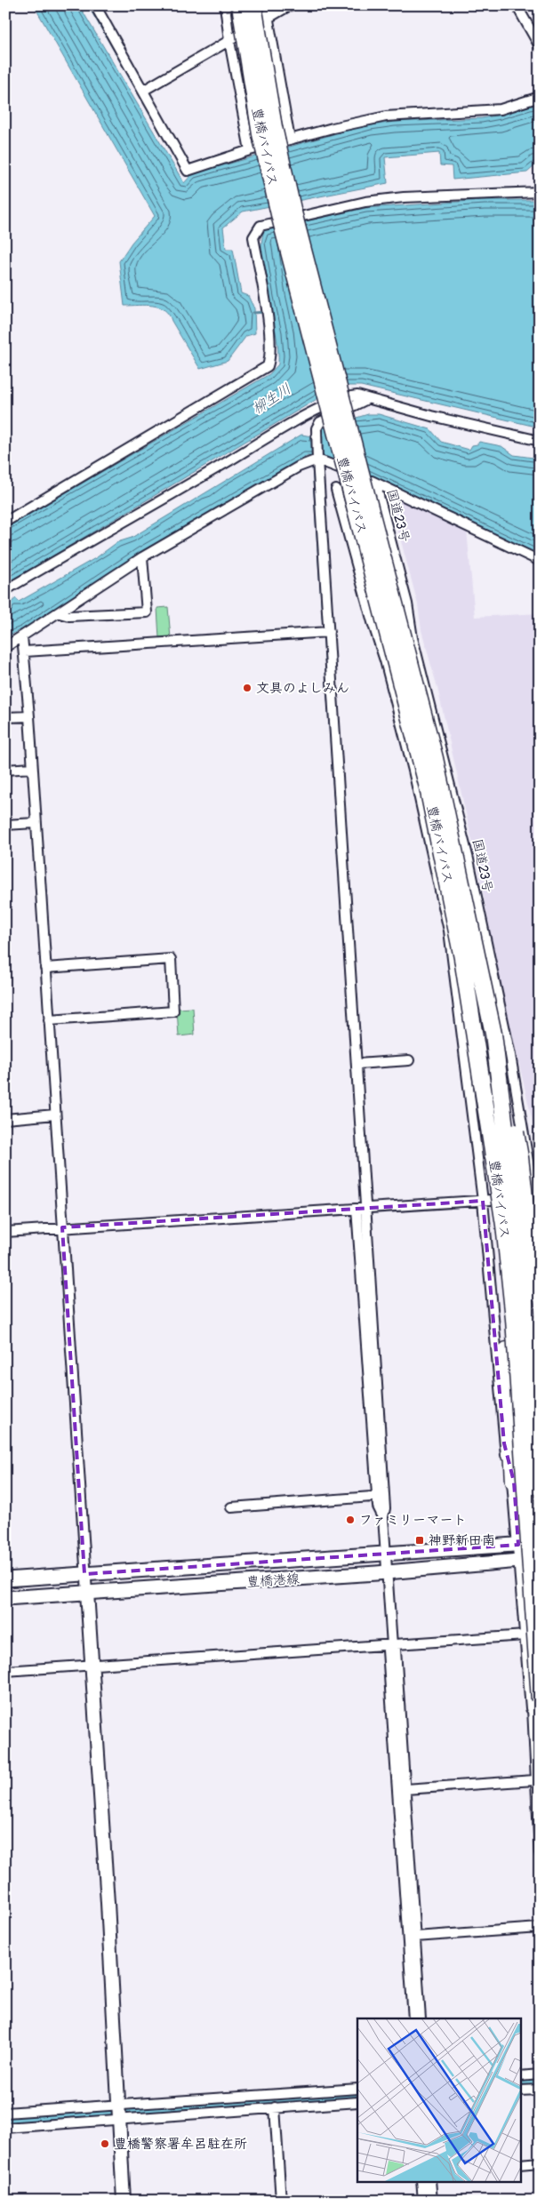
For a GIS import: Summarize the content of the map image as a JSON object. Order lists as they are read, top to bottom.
{
  "streets": {
    "highway": ["豊橋バイパス"],
    "main road": ["豊橋港線"],
    "street": ["国道23号"]
  },
  "water": ["柳生川"],
  "places": {
    "other": ["文具のよしみん", "ファミリーマート", "豊橋警察署牟呂駐在所"],
    "transit": ["神野新田南"]
  }
}
